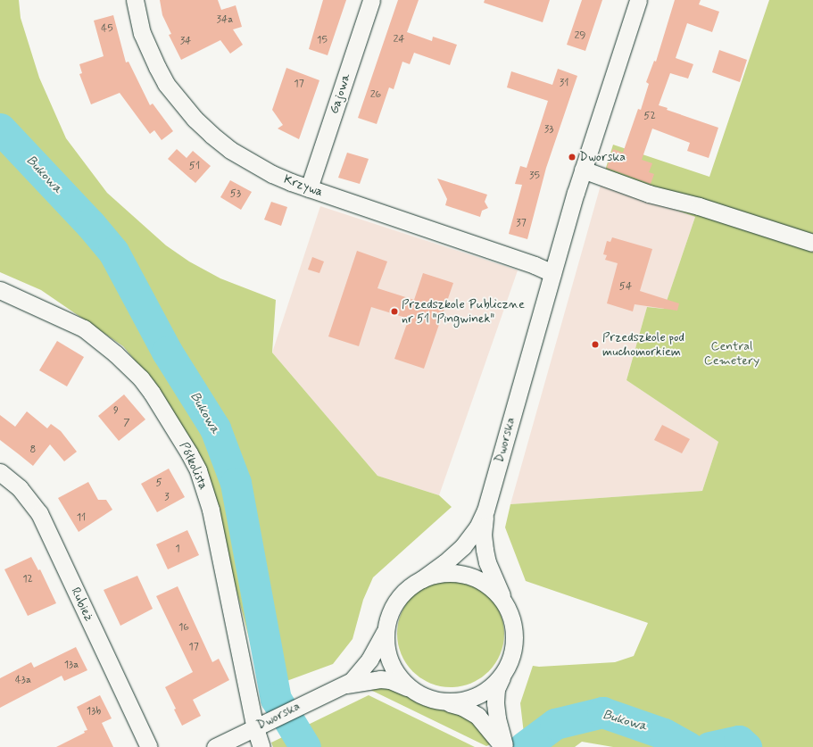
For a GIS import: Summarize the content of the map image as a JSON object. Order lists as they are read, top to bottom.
{
  "streets": {
    "street": [
      "Gajowa",
      "Krzywa",
      "Dworska",
      "Półkolista",
      "Rubież"
    ]
  },
  "crossings": [
    ["Gajowa", "Krzywa"],
    ["Krzywa", "Dworska"],
    ["Dworska", "Półkolista"]
  ],
  "water": ["Bukowa"],
  "parks": ["Central Cemetery"],
  "places": ["Dworska", "Przedszkole Publiczne nr 51 \"Pingwinek\"", "Przedszkole pod muchomorkiem"],
  "house_numbers": [
    "34a",
    "45",
    "29",
    "24",
    "15",
    "34",
    "31",
    "17",
    "26",
    "52",
    "33",
    "51",
    "35",
    "53",
    "37",
    "54",
    "9",
    "7",
    "8",
    "5",
    "3",
    "11",
    "1",
    "12",
    "16",
    "17",
    "13a",
    "43a",
    "13b"
  ]
}
